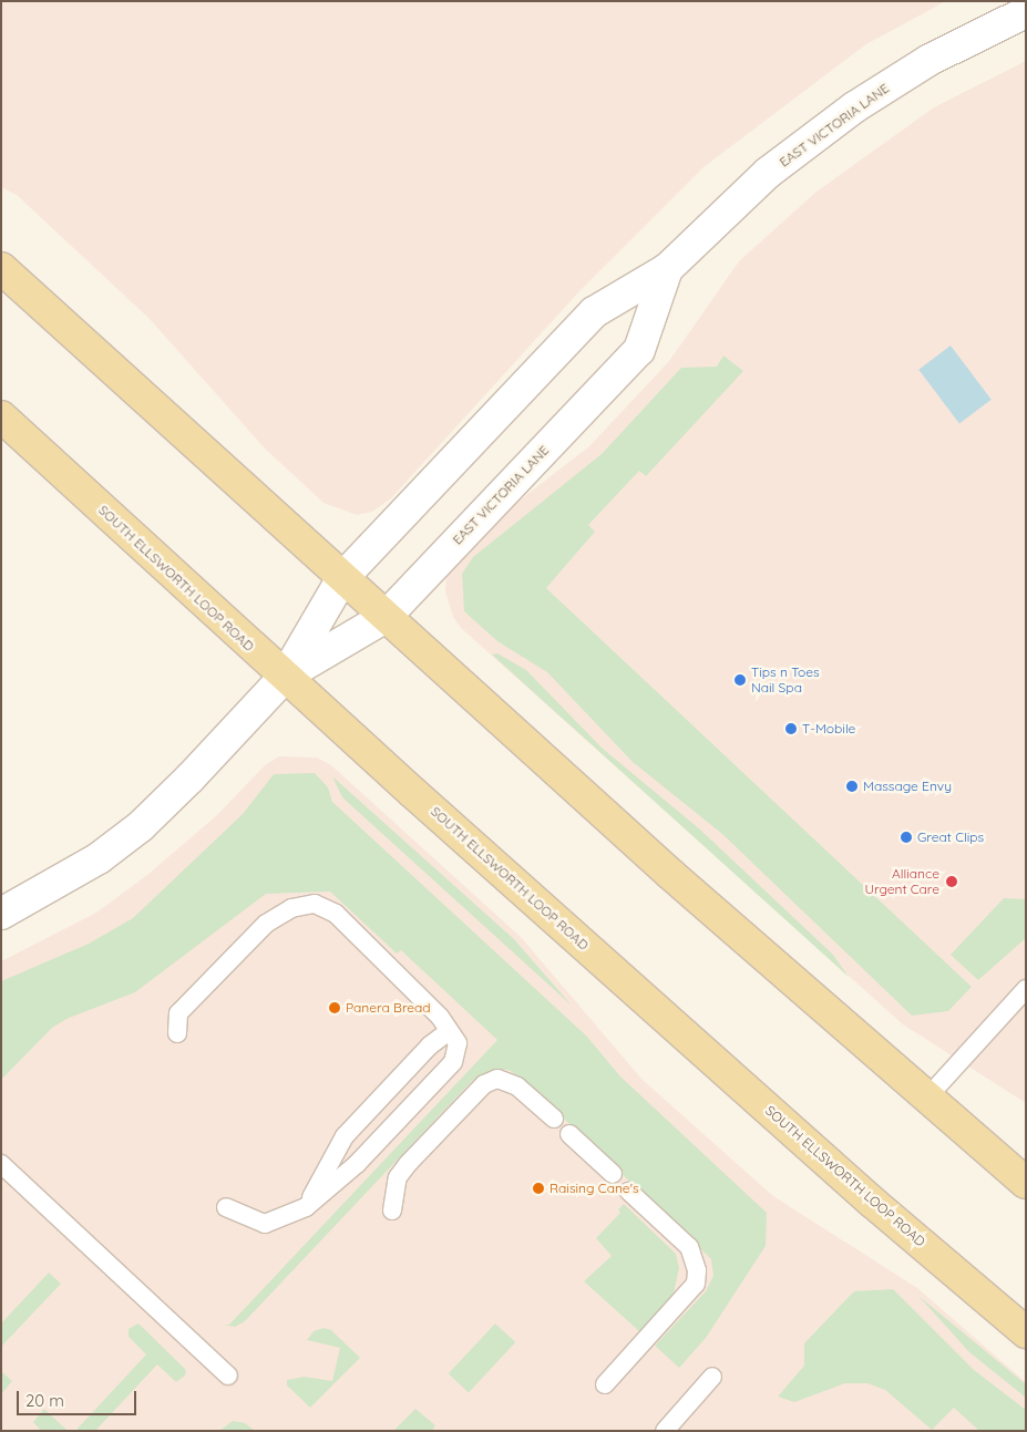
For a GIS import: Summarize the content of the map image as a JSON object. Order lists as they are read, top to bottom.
{
  "streets": {
    "main road": ["SOUTH ELLSWORTH LOOP ROAD"],
    "street": ["EAST VICTORIA LANE"]
  },
  "crossings": [
    ["EAST VICTORIA LANE", "SOUTH ELLSWORTH LOOP ROAD"]
  ],
  "places": [
    "Tips n Toes Nail Spa",
    "T-Mobile",
    "Massage Envy",
    "Great Clips",
    "Alliance Urgent Care",
    "Panera Bread",
    "Raising Cane's"
  ],
  "scale_bar": "20 m"
}
